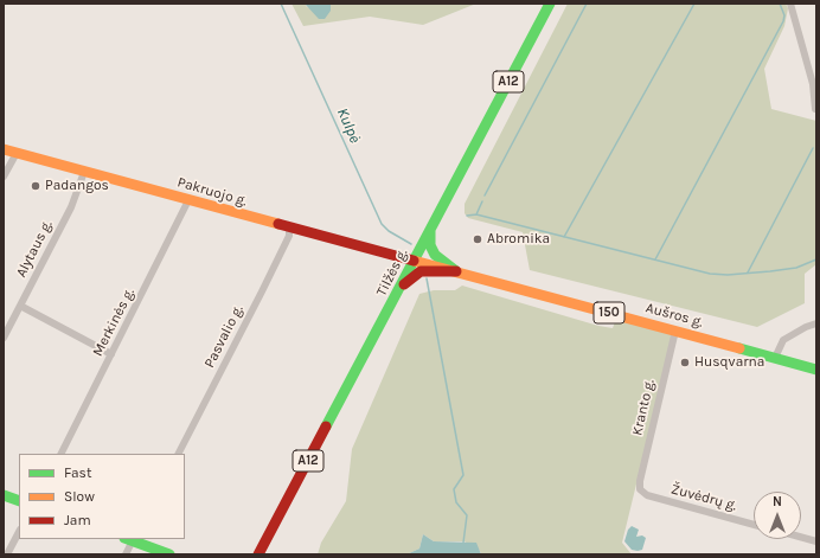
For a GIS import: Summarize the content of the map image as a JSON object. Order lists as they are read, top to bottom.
{
  "streets": {
    "main road": [
      "A12",
      "Pakruojo g.",
      "Tilžės g.",
      "150",
      "Aušros g."
    ],
    "street": [
      "Alytaus g.",
      "Merkinės g.",
      "Pasvalio g.",
      "Kranto g.",
      "Žuvėdrų g."
    ]
  },
  "crossings": [
    ["Pakruojo g.", "Alytaus g."],
    ["Pakruojo g.", "Tilžės g."],
    ["Pakruojo g.", "Aušros g."],
    ["Pakruojo g.", "Merkinės g."],
    ["Pakruojo g.", "Pasvalio g."],
    ["Tilžės g.", "Aušros g."],
    ["Aušros g.", "Kranto g."],
    ["Kranto g.", "Žuvėdrų g."]
  ],
  "water": ["Kulpė"],
  "places": ["Padangos", "Abromika", "Husqvarna"],
  "legend": ["Fast", "Slow", "Jam"],
  "north": "top"
}
